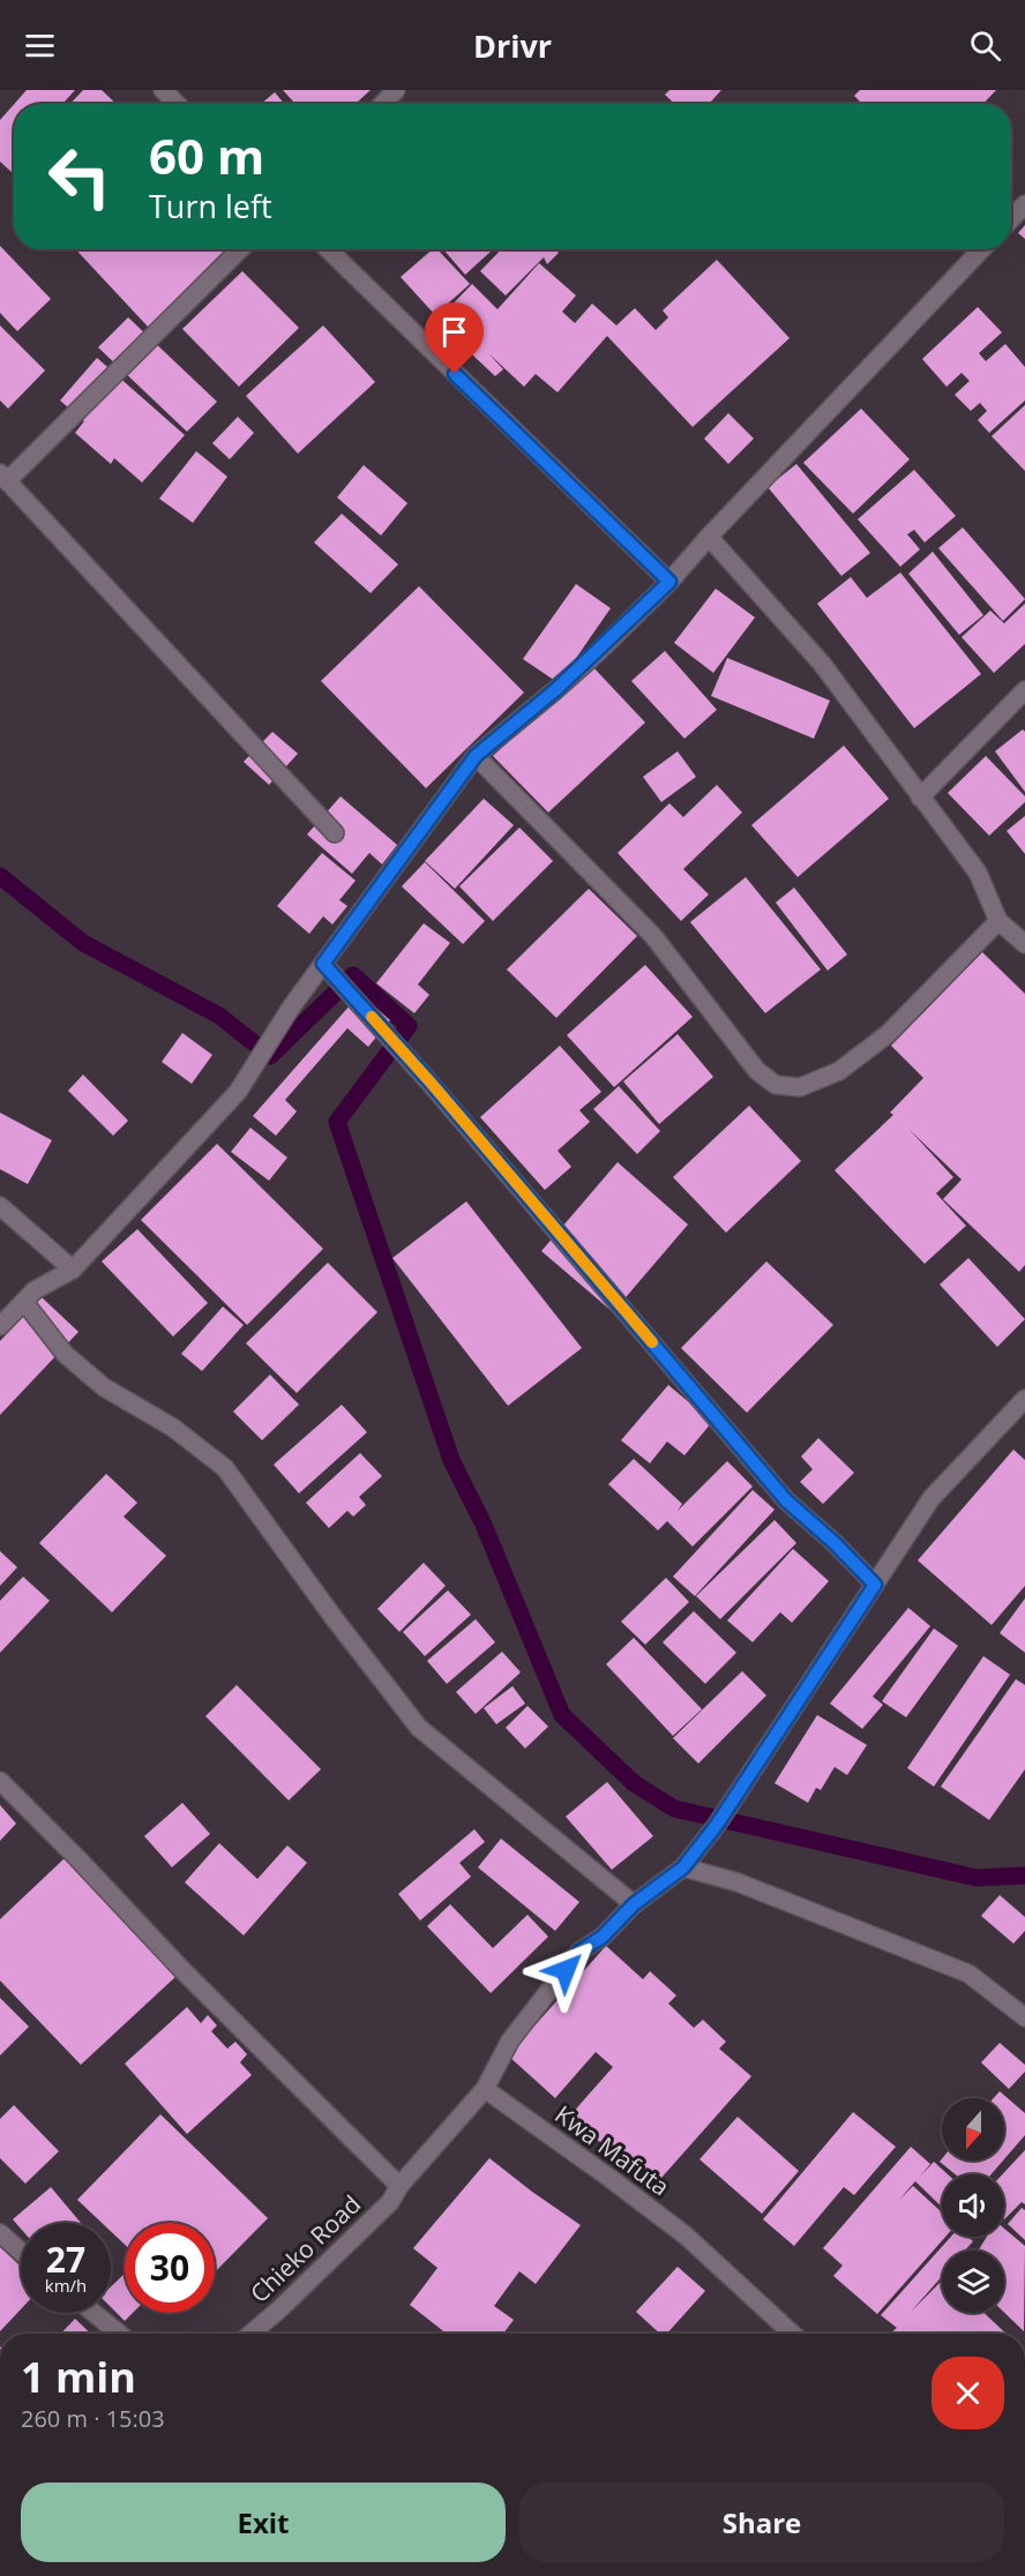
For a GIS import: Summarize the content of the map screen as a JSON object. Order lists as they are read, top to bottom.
{
  "streets": {
    "street": ["Kwa Mafuta", "Chieko Road"]
  },
  "north": "bottom",
  "page": {
    "header": "Drivr",
    "turn": ["60 m", "Turn left"],
    "speed": "27 km/h",
    "limit": "30",
    "heading": ["1 min", "260 m · 15:03"],
    "buttons": ["Exit", "Share"]
  }
}
